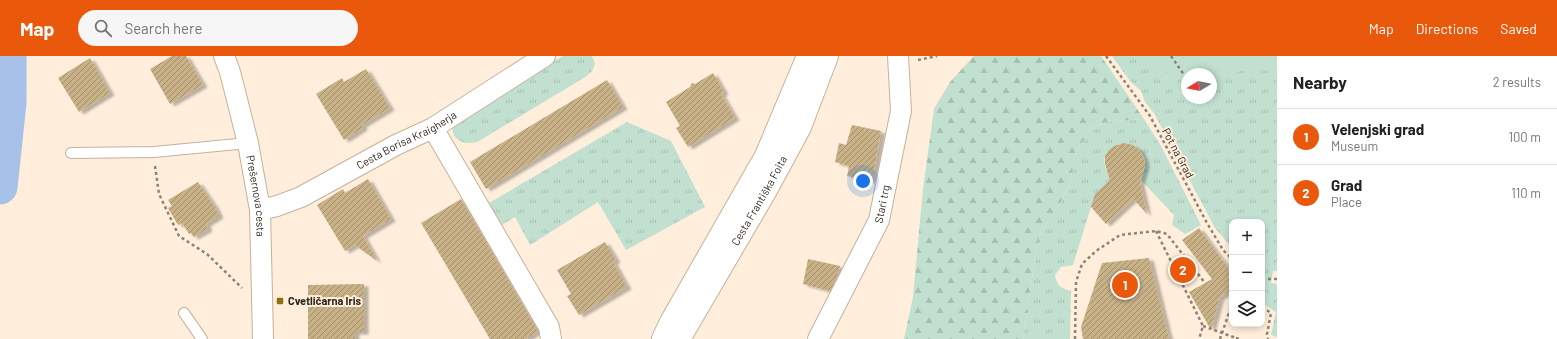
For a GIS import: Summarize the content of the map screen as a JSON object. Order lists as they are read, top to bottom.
{
  "streets": {
    "main road": ["Cesta Františka Foita"],
    "street": ["Cesta Borisa Kraigherja", "Prešernova cesta", "Stari trg"],
    "path": ["Pot na Grad"]
  },
  "crossings": [
    ["Cesta Borisa Kraigherja", "Prešernova cesta"]
  ],
  "places": {
    "transit": ["Cvetličarna Iris"]
  },
  "north": "left",
  "page": {
    "header": "Map",
    "search": "Search here",
    "nav": ["Map", "Directions", "Saved"],
    "heading": ["Nearby", "2 results"],
    "list": [
      {
        "mark": "1",
        "name": "Velenjski grad",
        "note": "Museum",
        "value": "100 m"
      },
      {
        "mark": "2",
        "name": "Grad",
        "note": "Place",
        "value": "110 m"
      }
    ],
    "map_buttons": ["+", "−"],
    "pins": ["2", "1"]
  }
}
